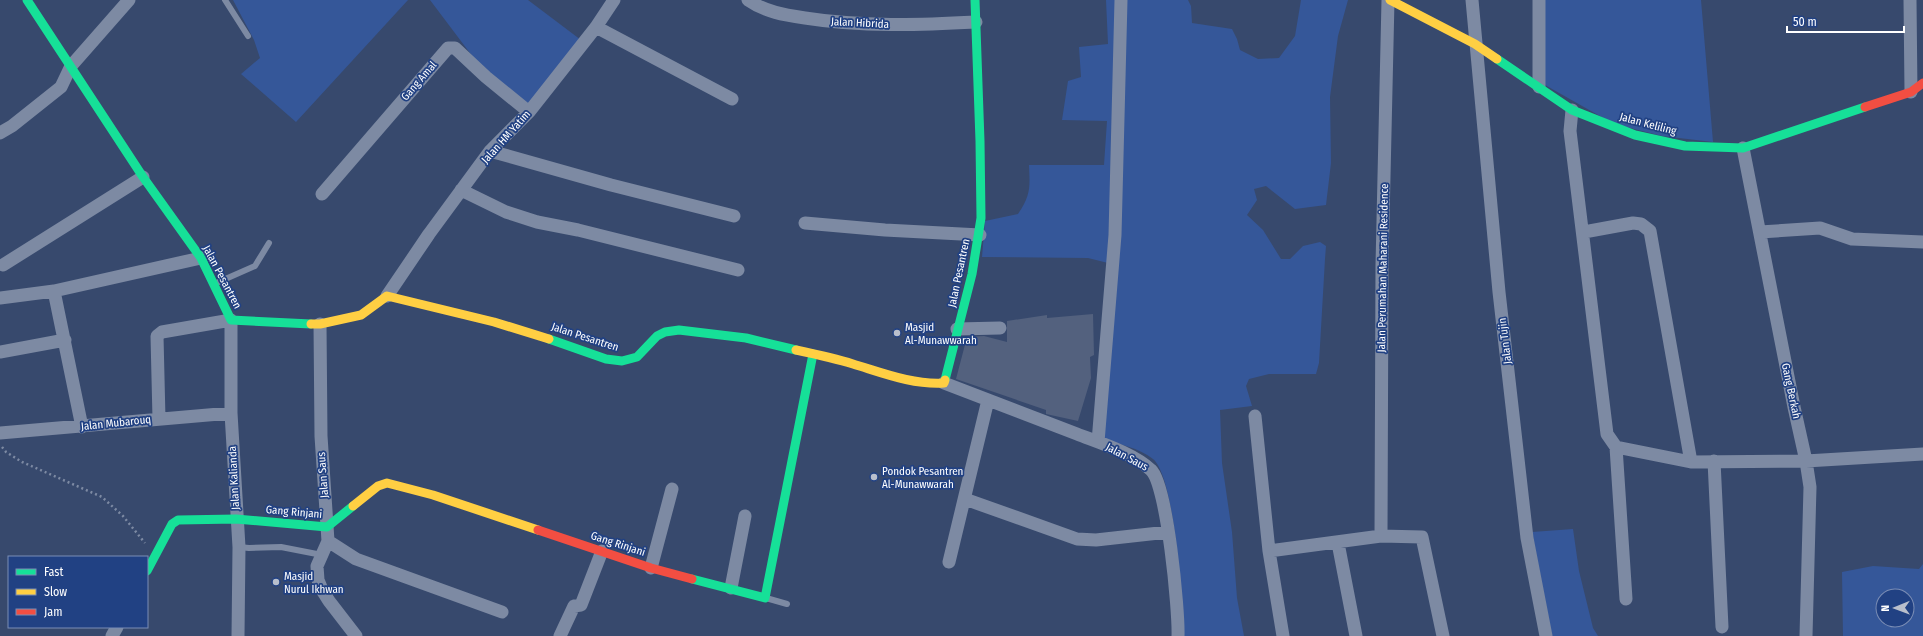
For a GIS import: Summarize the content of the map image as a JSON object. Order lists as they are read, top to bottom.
{
  "streets": {
    "street": [
      "Jalan Hibrida",
      "Gang Amal",
      "Jalan Keliling",
      "Jalan HM Yatim",
      "Jalan Perumahan Maharani Residence",
      "Jalan Pesantren",
      "Jalan Tujin",
      "Gang Berkah",
      "Jalan Mubarouq",
      "Jalan Saus",
      "Jalan Kalianda",
      "Gang Rinjani"
    ]
  },
  "crossings": [
    ["Jalan Hibrida", "Jalan Pesantren"],
    ["Gang Amal", "Jalan HM Yatim"],
    ["Jalan Keliling", "Jalan Perumahan Maharani Residence"],
    ["Jalan Keliling", "Jalan Tujin"],
    ["Jalan Keliling", "Gang Berkah"],
    ["Jalan HM Yatim", "Jalan Pesantren"],
    ["Jalan Pesantren", "Jalan Saus"],
    ["Jalan Pesantren", "Jalan Kalianda"],
    ["Jalan Mubarouq", "Jalan Kalianda"],
    ["Jalan Saus", "Gang Rinjani"],
    ["Jalan Kalianda", "Gang Rinjani"]
  ],
  "places": ["Masjid Al-Munawwarah", "Pondok Pesantren Al-Munawwarah", "Masjid Nurul Ikhwan"],
  "legend": ["Fast", "Slow", "Jam"],
  "scale_bar": "50 m",
  "north": "left"
}
